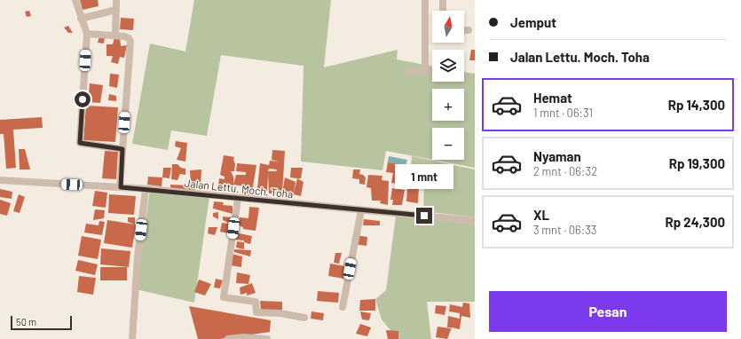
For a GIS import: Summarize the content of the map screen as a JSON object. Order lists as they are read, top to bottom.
{
  "streets": {
    "street": ["Jalan Lettu. Moch. Toha"]
  },
  "scale_bar": "50 m",
  "north": "top",
  "page": {
    "banner": ["Jemput", "Jalan Lettu. Moch. Toha"],
    "map_buttons": ["+", "−"],
    "list": [
      {
        "name": "Hemat",
        "note": "1 mnt · 06:31",
        "value": "Rp 14,300"
      },
      {
        "name": "Nyaman",
        "note": "2 mnt · 06:32",
        "value": "Rp 19,300"
      },
      {
        "name": "XL",
        "note": "3 mnt · 06:33",
        "value": "Rp 24,300"
      }
    ],
    "bubble": "1 mnt",
    "buttons": "Pesan",
    "scale": "50 m"
  }
}
